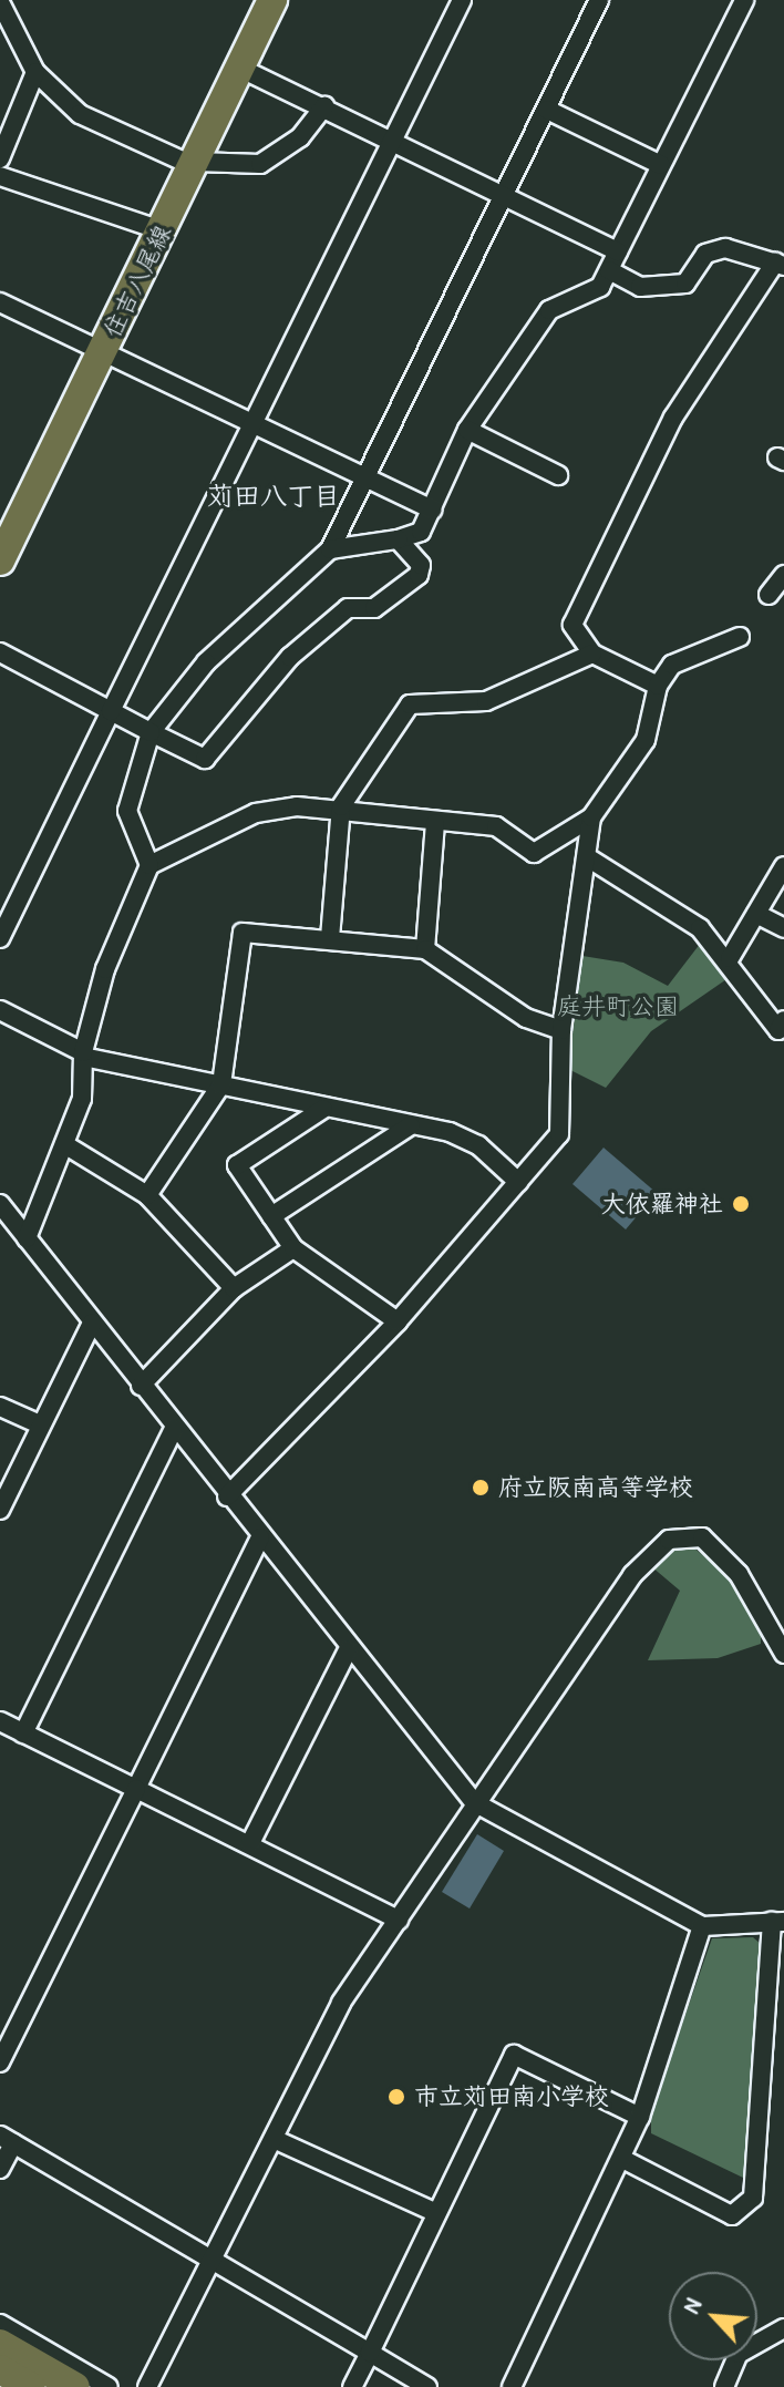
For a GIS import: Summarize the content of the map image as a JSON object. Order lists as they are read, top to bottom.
{
  "streets": {
    "main road": ["住吉八尾線"]
  },
  "districts": ["苅田八丁目"],
  "parks": ["庭井町公園"],
  "places": ["大依羅神社", "府立阪南高等学校", "市立苅田南小学校"],
  "north": "top left"
}
